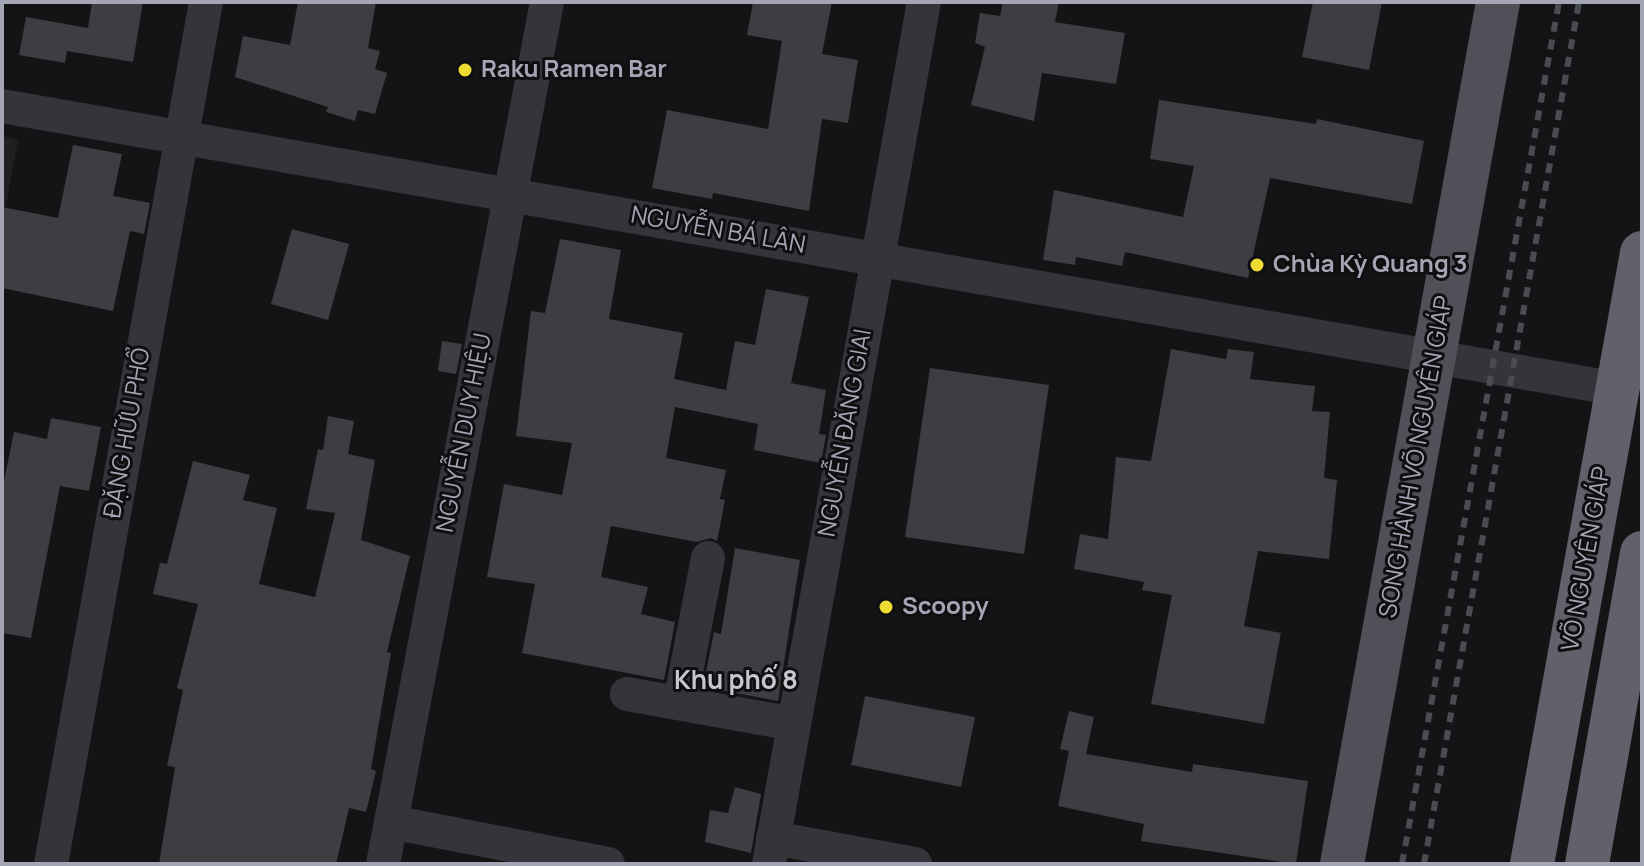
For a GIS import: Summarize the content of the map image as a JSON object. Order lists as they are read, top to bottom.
{
  "streets": {
    "highway": ["VÕ NGUYÊN GIÁP"],
    "main road": ["SONG HÀNH VÕ NGUYÊN GIÁP"],
    "street": [
      "NGUYỄN BÁ LÂN",
      "ĐẶNG HỮU PHỔ",
      "NGUYỄN DUY HIỆU",
      "NGUYỄN ĐĂNG GIAI"
    ]
  },
  "crossings": [
    ["NGUYỄN BÁ LÂN", "ĐẶNG HỮU PHỔ"],
    ["NGUYỄN BÁ LÂN", "NGUYỄN DUY HIỆU"],
    ["NGUYỄN BÁ LÂN", "NGUYỄN ĐĂNG GIAI"],
    ["NGUYỄN BÁ LÂN", "SONG HÀNH VÕ NGUYÊN GIÁP"],
    ["NGUYỄN BÁ LÂN", "VÕ NGUYÊN GIÁP"]
  ],
  "districts": ["Khu phố 8"],
  "places": ["Raku Ramen Bar", "Chùa Kỳ Quang 3", "Scoopy"]
}
